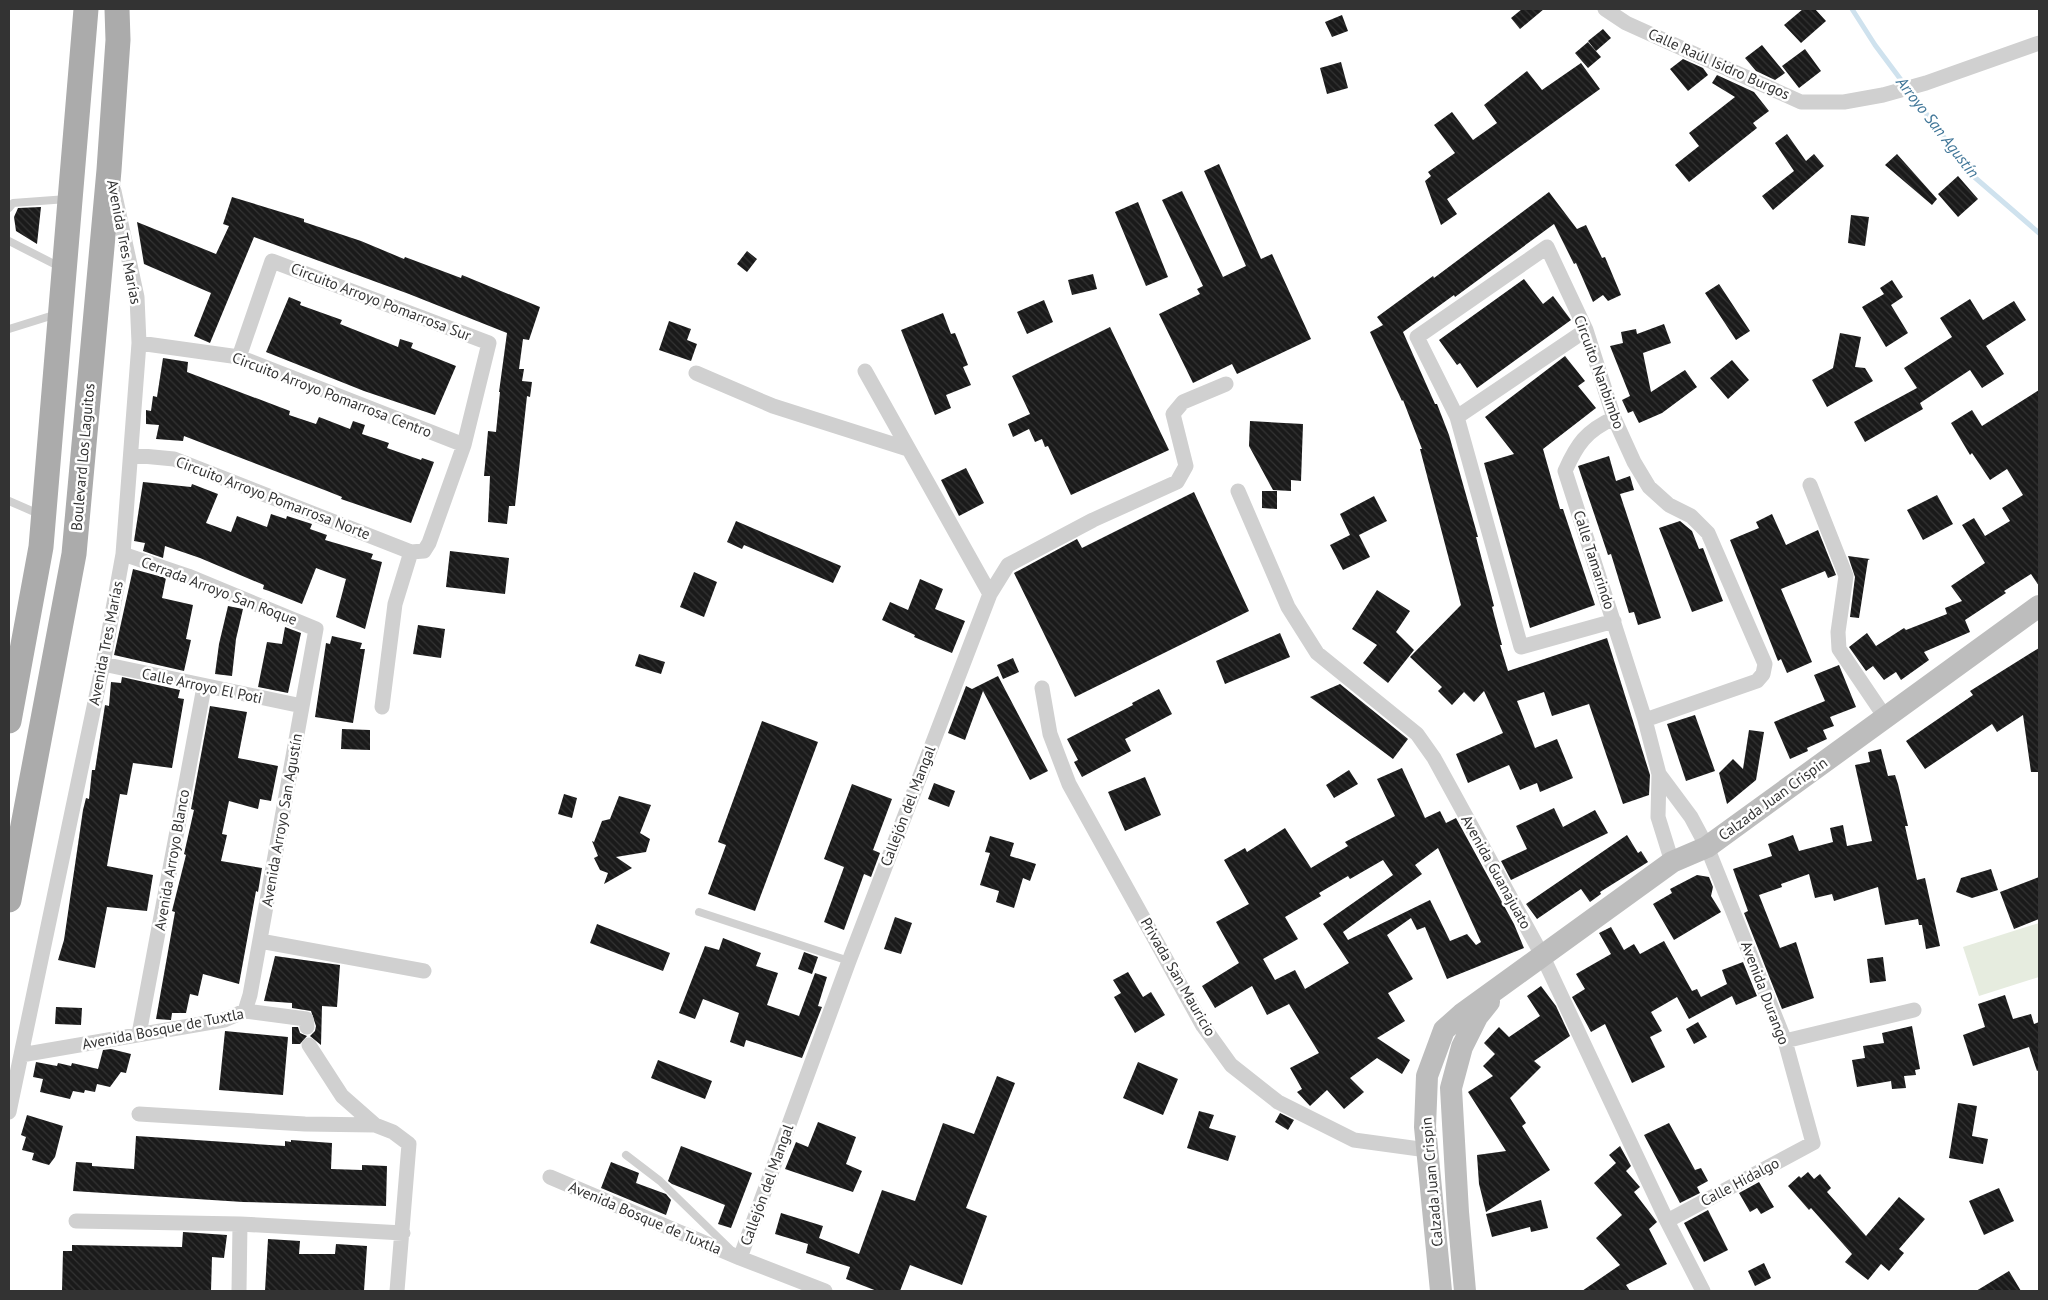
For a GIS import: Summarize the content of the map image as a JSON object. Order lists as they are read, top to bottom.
{
  "streets": {
    "main road": ["Boulevard Los Laguitos", "Calzada Juan Crispin"],
    "street": [
      "Calle Raúl Isidro Burgos",
      "Avenida Tres Marías",
      "Circuito Arroyo Pomarrosa Sur",
      "Circuito Nanbimbo",
      "Circuito Arroyo Pomarrosa Centro",
      "Circuito Arroyo Pomarrosa Norte",
      "Calle Tamarindo",
      "Cerrada Arroyo San Roque",
      "Calle Arroyo El Poti",
      "Callejón del Mangal",
      "Avenida Arroyo San Agustín",
      "Avenida Arroyo Blanco",
      "Avenida Guanajuato",
      "Privada San Mauricio",
      "Avenida Durango",
      "Avenida Bosque de Tuxtla",
      "Calle Hidalgo"
    ]
  },
  "crossings": [
    ["Avenida Tres Marías", "Circuito Arroyo Pomarrosa Centro"],
    ["Avenida Tres Marías", "Boulevard Los Laguitos"],
    ["Avenida Tres Marías", "Circuito Arroyo Pomarrosa Norte"],
    ["Avenida Tres Marías", "Cerrada Arroyo San Roque"],
    ["Avenida Tres Marías", "Calle Arroyo El Poti"],
    ["Avenida Tres Marías", "Avenida Bosque de Tuxtla"],
    ["Circuito Arroyo Pomarrosa Sur", "Circuito Arroyo Pomarrosa Centro"],
    ["Circuito Nanbimbo", "Calle Tamarindo"],
    ["Cerrada Arroyo San Roque", "Avenida Arroyo San Agustín"],
    ["Calle Arroyo El Poti", "Avenida Arroyo San Agustín"],
    ["Calle Arroyo El Poti", "Avenida Arroyo Blanco"],
    ["Calzada Juan Crispin", "Avenida Guanajuato"],
    ["Calzada Juan Crispin", "Privada San Mauricio"],
    ["Calzada Juan Crispin", "Avenida Durango"],
    ["Callejón del Mangal", "Avenida Bosque de Tuxtla"],
    ["Avenida Arroyo San Agustín", "Avenida Bosque de Tuxtla"],
    ["Avenida Arroyo Blanco", "Avenida Bosque de Tuxtla"],
    ["Avenida Guanajuato", "Calle Hidalgo"],
    ["Avenida Durango", "Calle Hidalgo"]
  ],
  "water": ["Arroyo San Agustín"]
}
